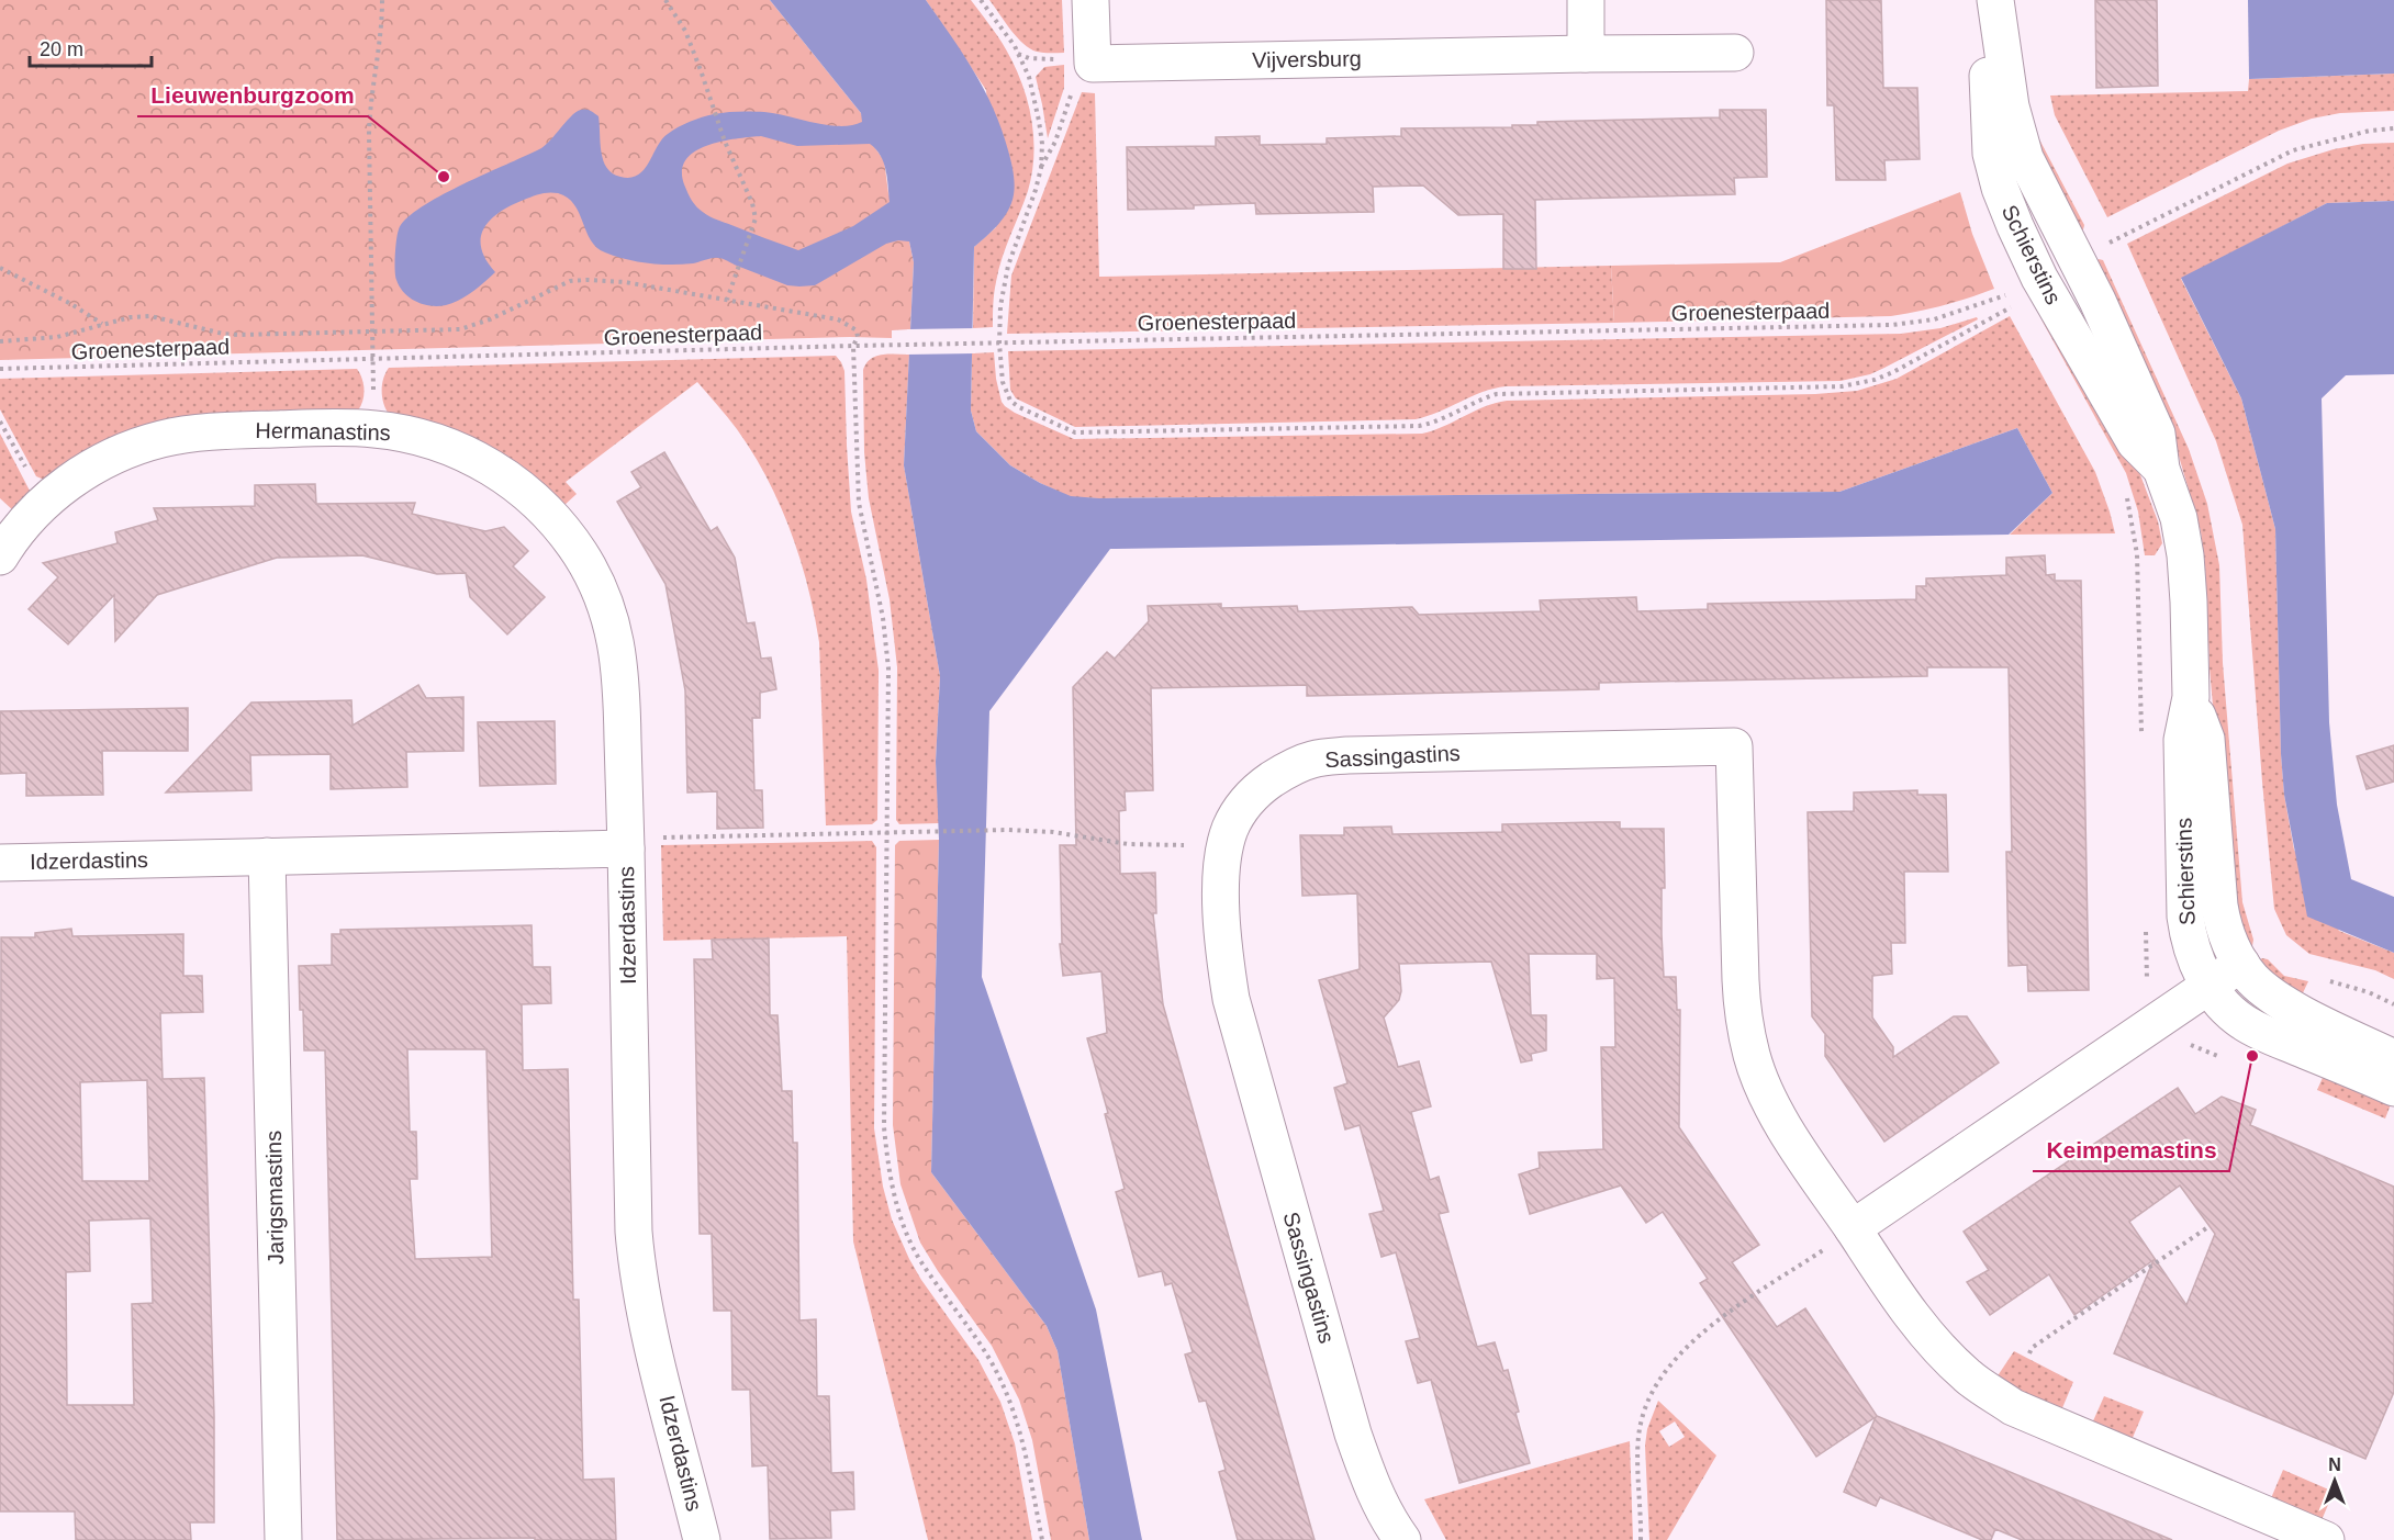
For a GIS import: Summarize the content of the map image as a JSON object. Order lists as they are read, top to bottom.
{
  "streets": {
    "street": [
      "Vijversburg",
      "Schierstins",
      "Hermanastins",
      "Sassingastins",
      "Idzerdastins",
      "Jarigsmastins"
    ],
    "path": ["Groenesterpaad"]
  },
  "crossings": [
    ["Schierstins", "Groenesterpaad"],
    ["Hermanastins", "Idzerdastins"],
    ["Idzerdastins", "Jarigsmastins"]
  ],
  "places": ["Lieuwenburgzoom", "Keimpemastins"],
  "scale_bar": "20 m",
  "north": "top"
}
